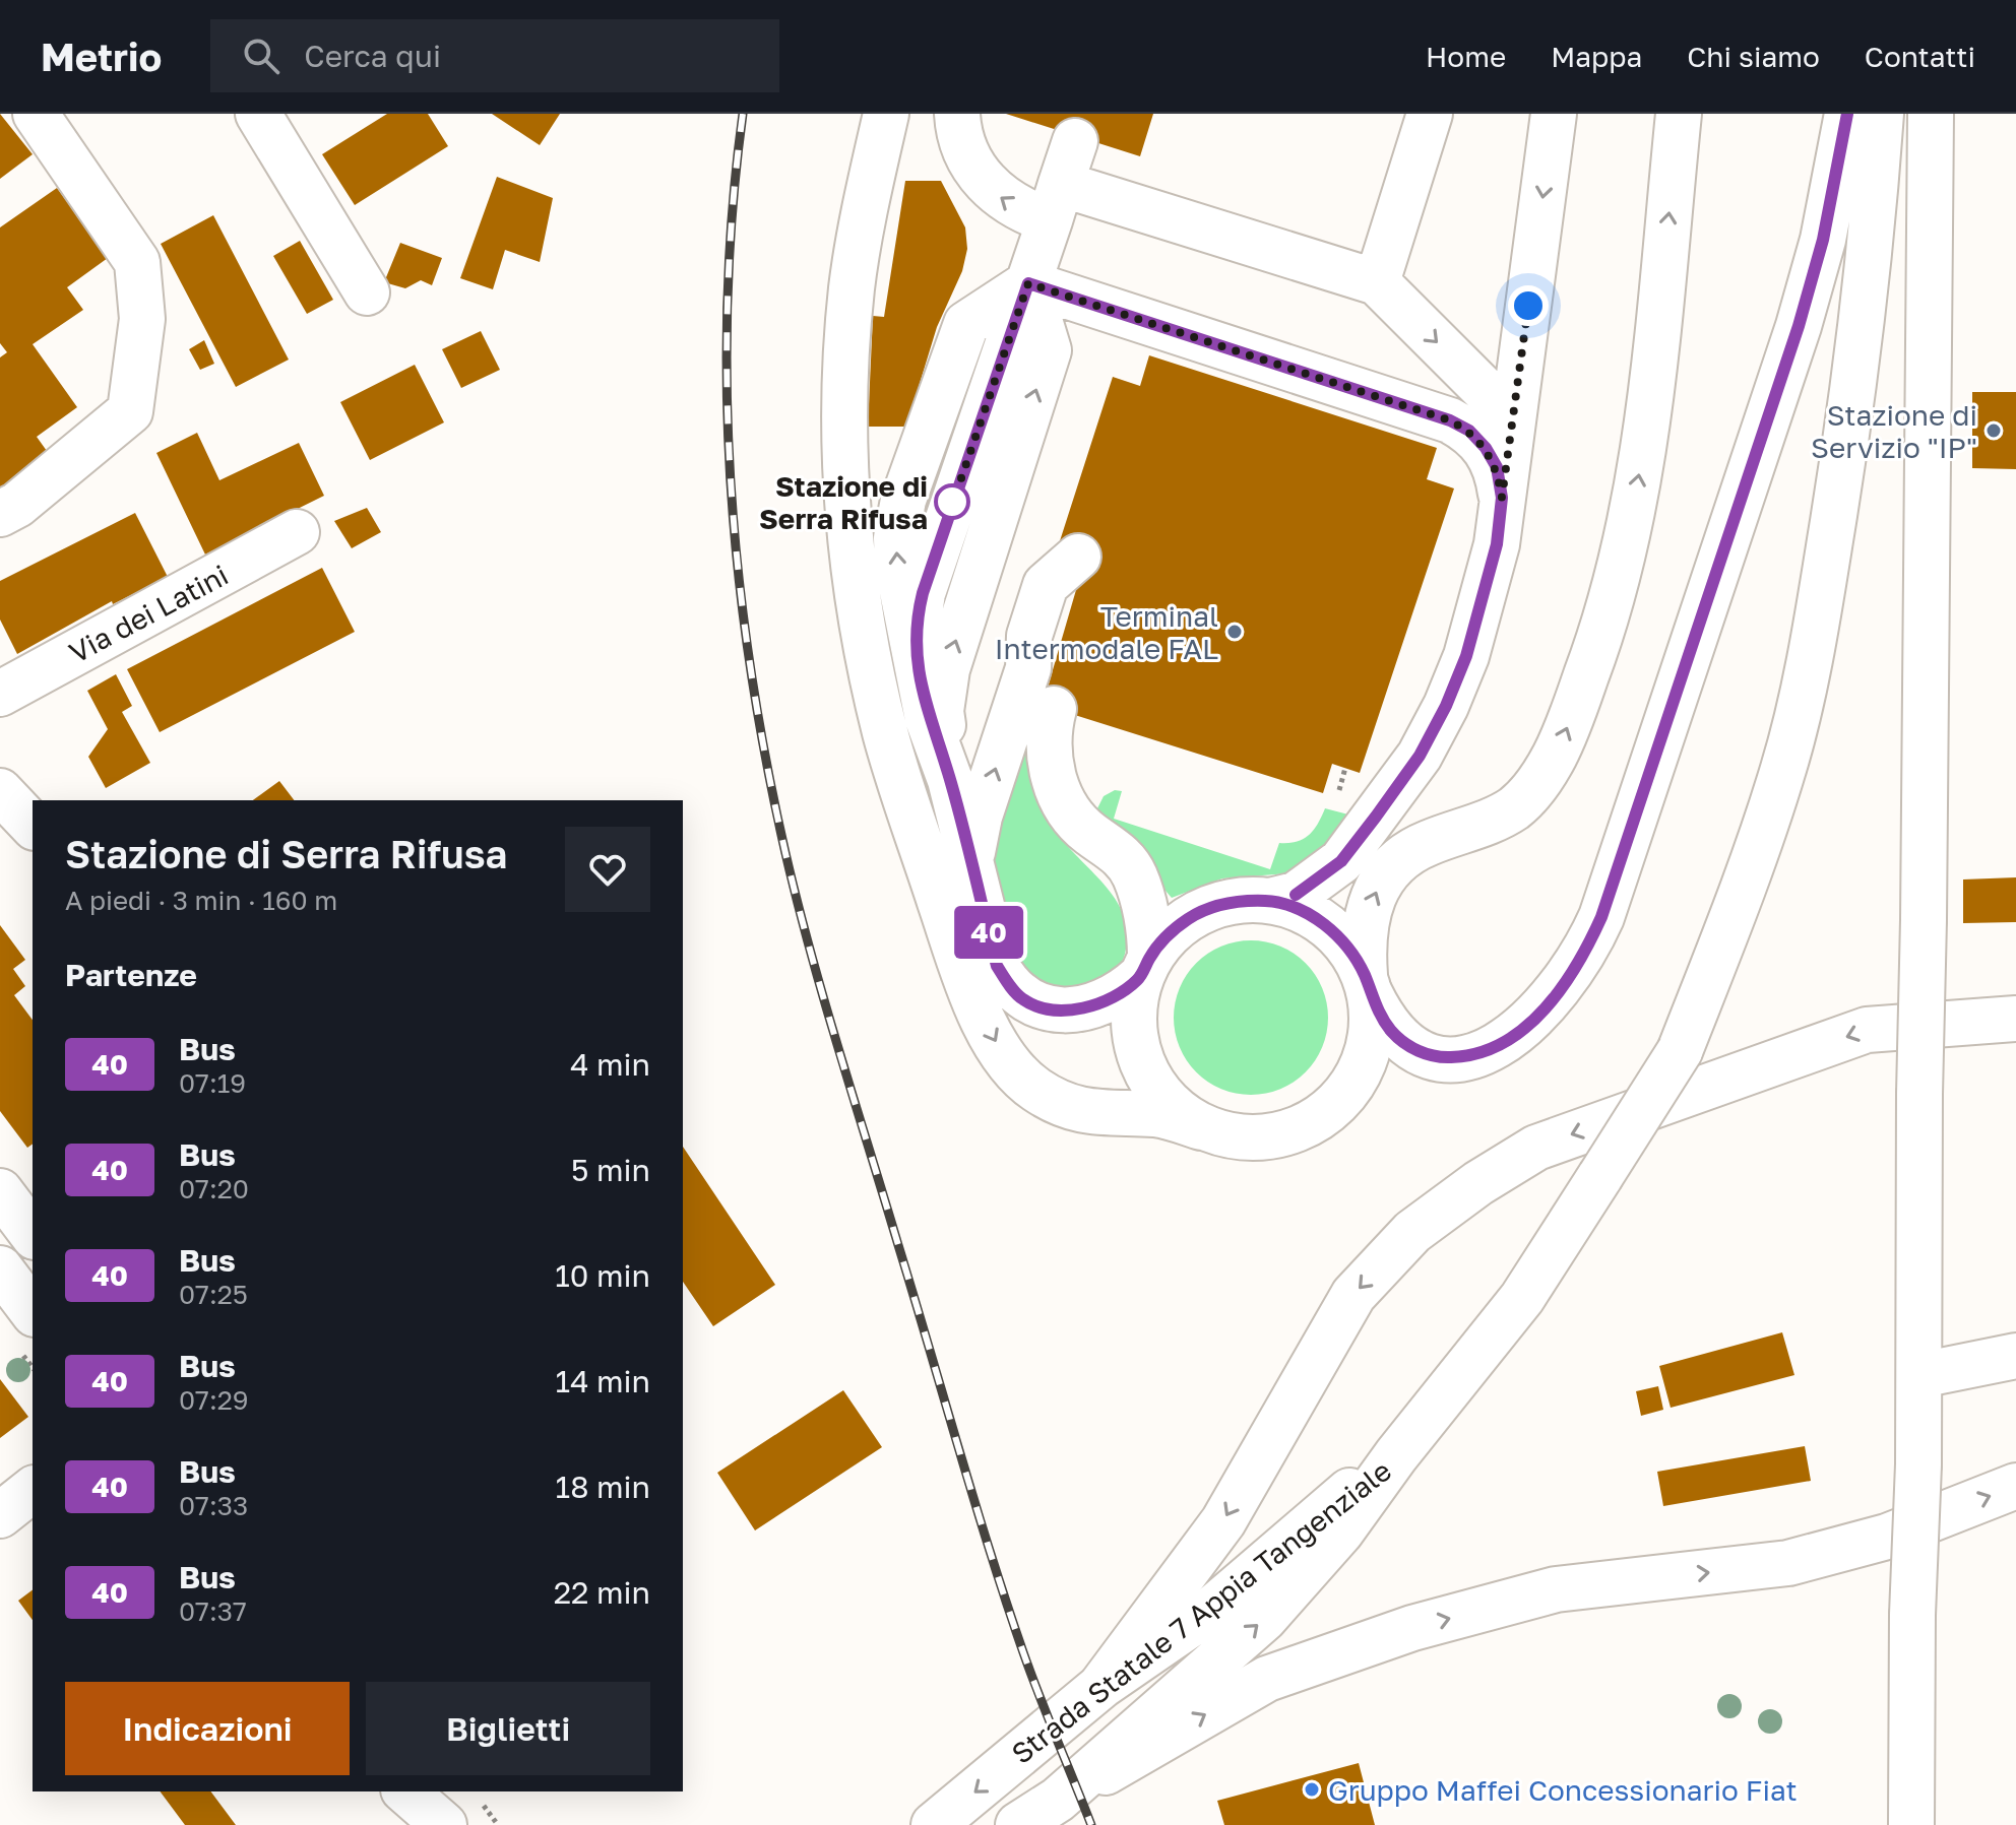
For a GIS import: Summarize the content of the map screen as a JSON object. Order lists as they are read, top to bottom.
{
  "streets": {
    "main road": ["Via dei Latini", "Strada Statale 7 Appia Tangenziale"]
  },
  "places": [
    "Stazione di Servizio \"IP\"",
    "Stazione di Serra Rifusa",
    "Terminal Intermodale FAL",
    "Gruppo Maffei Concessionario Fiat"
  ],
  "lines": ["bus line 40"],
  "page": {
    "header": "Metrio",
    "search": "Cerca qui",
    "nav": [
      "Home",
      "Mappa",
      "Chi siamo",
      "Contatti"
    ],
    "on_map": "40",
    "heading": [
      ["Stazione di Serra Rifusa", "A piedi · 3 min · 160 m"],
      "Partenze"
    ],
    "list": [
      {
        "mark": "40",
        "name": "Bus",
        "note": "07:19",
        "value": "4 min"
      },
      {
        "mark": "40",
        "name": "Bus",
        "note": "07:20",
        "value": "5 min"
      },
      {
        "mark": "40",
        "name": "Bus",
        "note": "07:25",
        "value": "10 min"
      },
      {
        "mark": "40",
        "name": "Bus",
        "note": "07:29",
        "value": "14 min"
      },
      {
        "mark": "40",
        "name": "Bus",
        "note": "07:33",
        "value": "18 min"
      },
      {
        "mark": "40",
        "name": "Bus",
        "note": "07:37",
        "value": "22 min"
      }
    ],
    "buttons": ["Indicazioni", "Biglietti"]
  }
}
